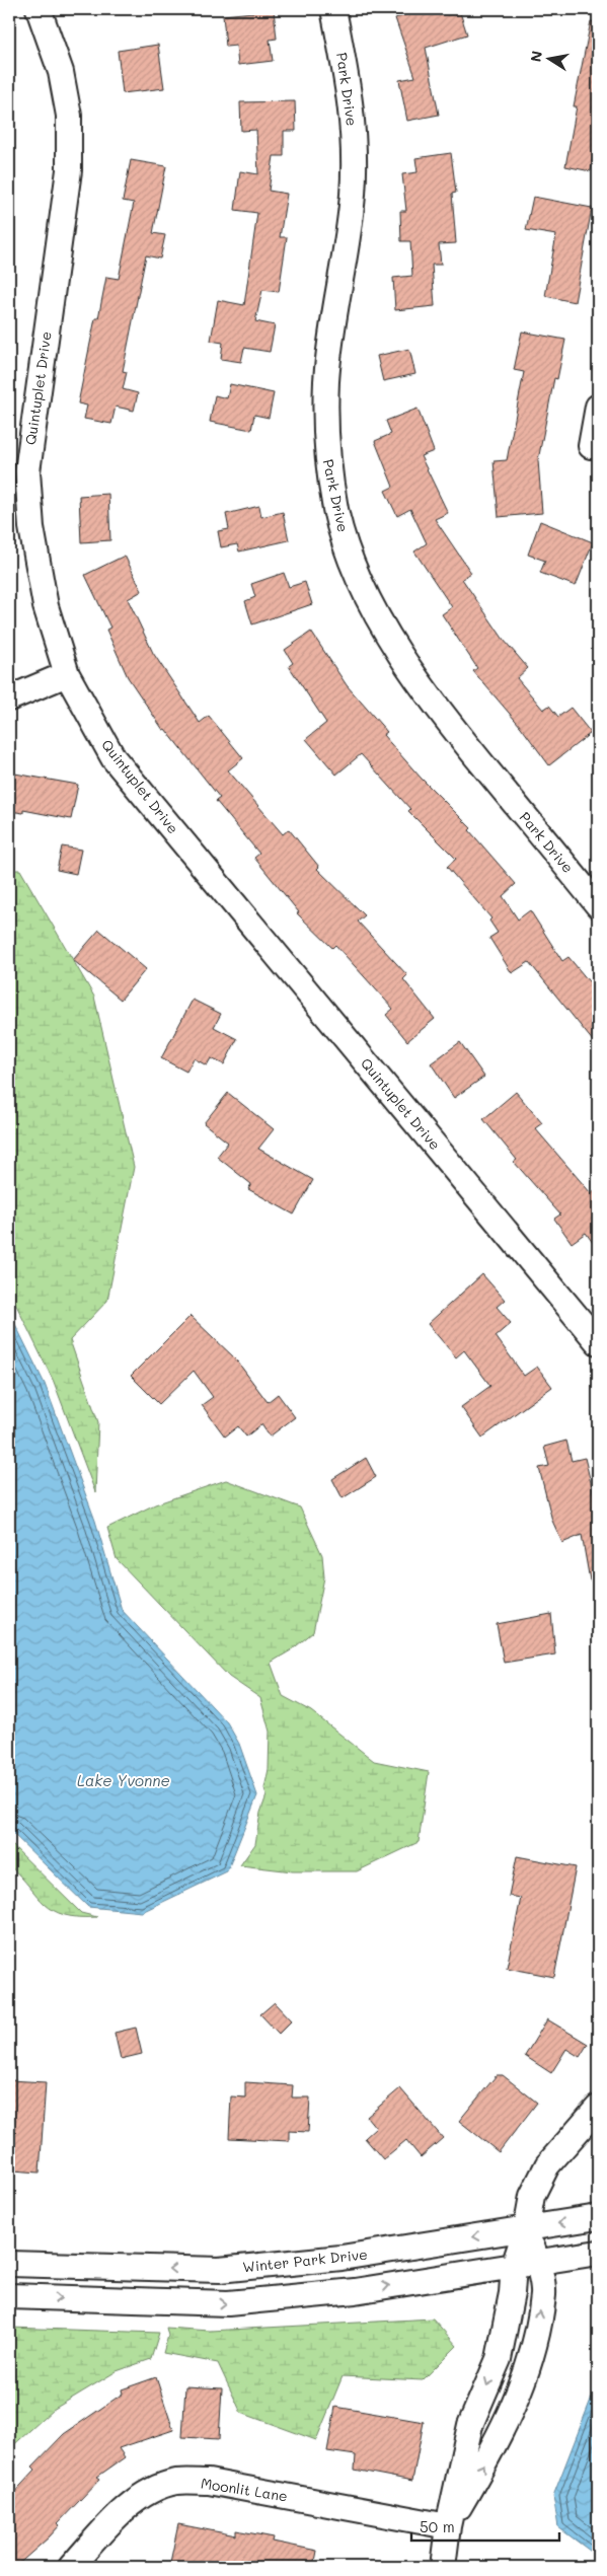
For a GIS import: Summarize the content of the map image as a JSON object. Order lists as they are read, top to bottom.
{
  "streets": {
    "street": [
      "Park Drive",
      "Quintuplet Drive",
      "Winter Park Drive",
      "Moonlit Lane"
    ]
  },
  "water": ["Lake Yvonne"],
  "scale_bar": "50 m",
  "north": "left"
}
